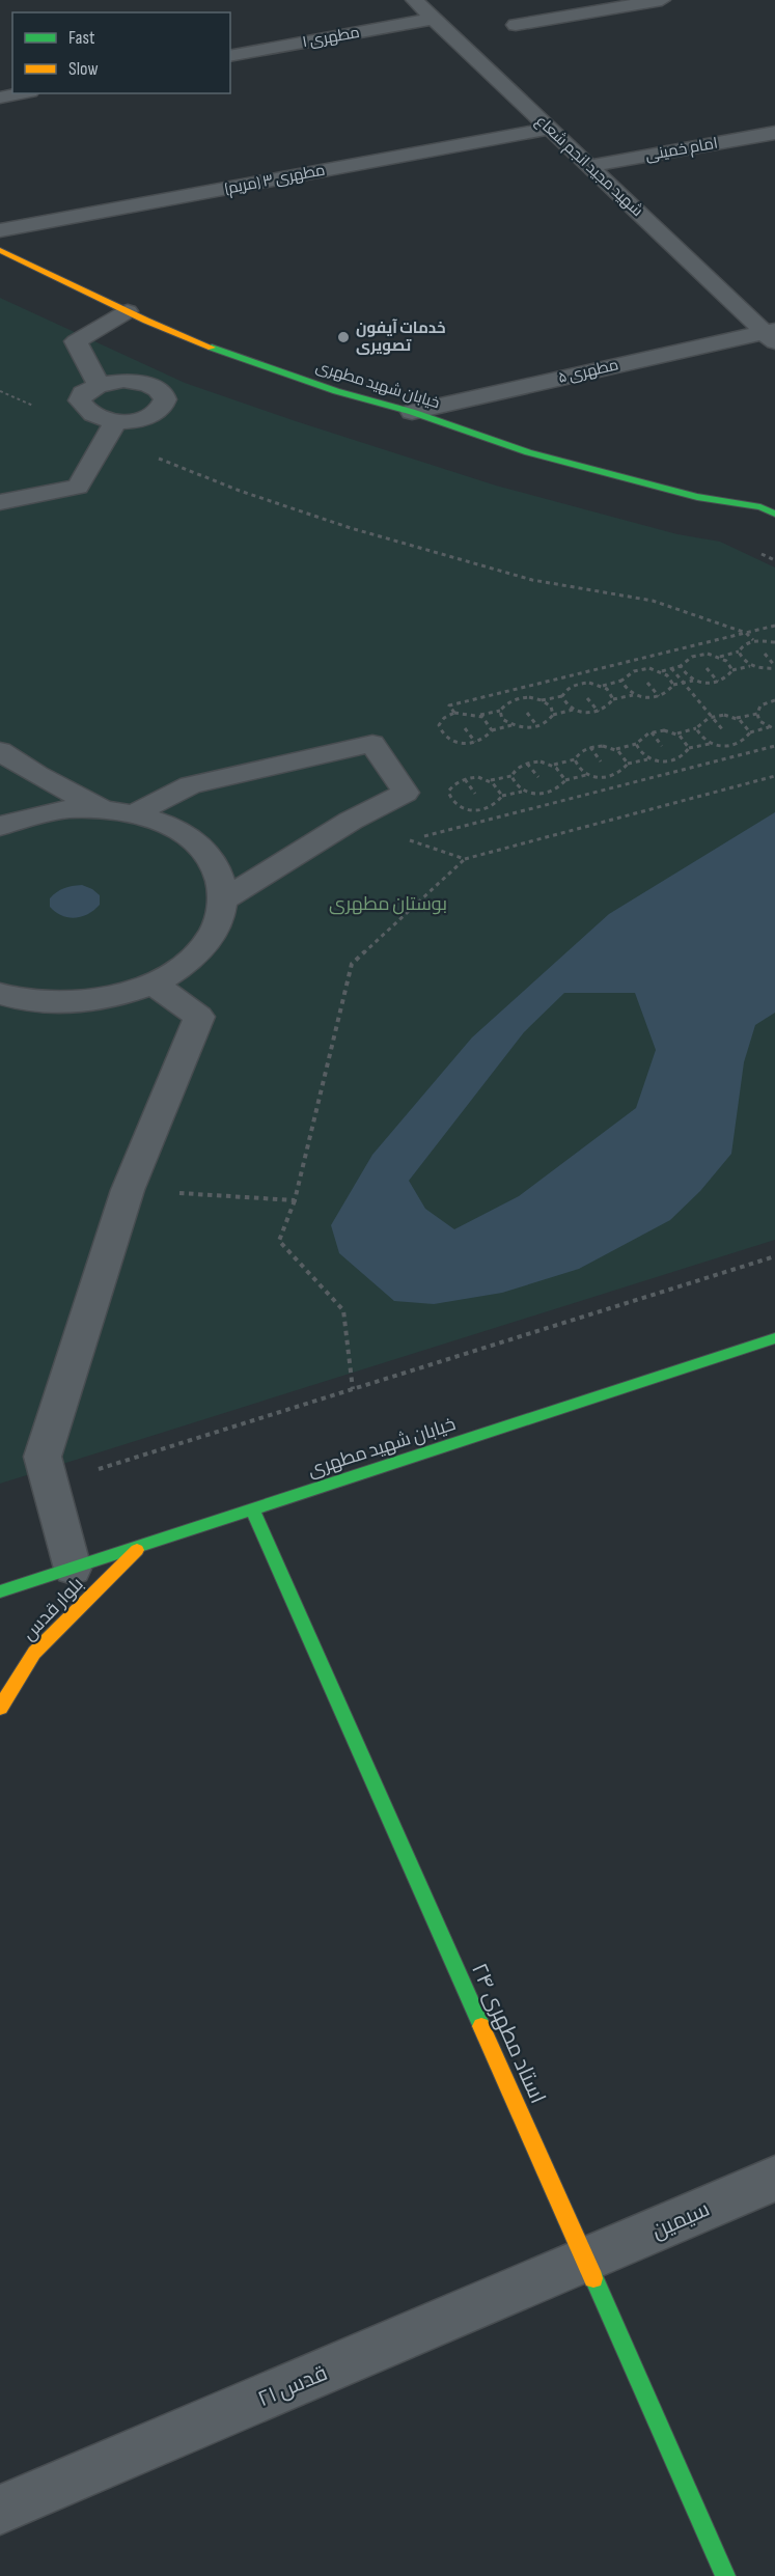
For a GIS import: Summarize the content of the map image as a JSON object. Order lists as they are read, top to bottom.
{
  "streets": {
    "main road": ["خیابان شهید مطهری", "بلوار قدس", "استاد مطهری ۲۴"],
    "street": [
      "مطهری ۱",
      "امام خمینی",
      "شهید مجید انجم شعاع",
      "مطهری ۳ (مریم)",
      "مطهری ۵",
      "سیمین",
      "قدس ۲۱"
    ]
  },
  "crossings": [
    ["مطهری ۱", "شهید مجید انجم شعاع"],
    ["امام خمینی", "شهید مجید انجم شعاع"],
    ["شهید مجید انجم شعاع", "مطهری ۳ (مریم)"],
    ["شهید مجید انجم شعاع", "مطهری ۵"],
    ["مطهری ۵", "خیابان شهید مطهری"],
    ["خیابان شهید مطهری", "بلوار قدس"],
    ["خیابان شهید مطهری", "استاد مطهری ۲۴"],
    ["استاد مطهری ۲۴", "سیمین"],
    ["استاد مطهری ۲۴", "قدس ۲۱"],
    ["سیمین", "قدس ۲۱"]
  ],
  "parks": ["بوستان مطهری"],
  "places": ["خدمات آیفون تصویری"],
  "legend": ["Fast", "Slow"]
}
